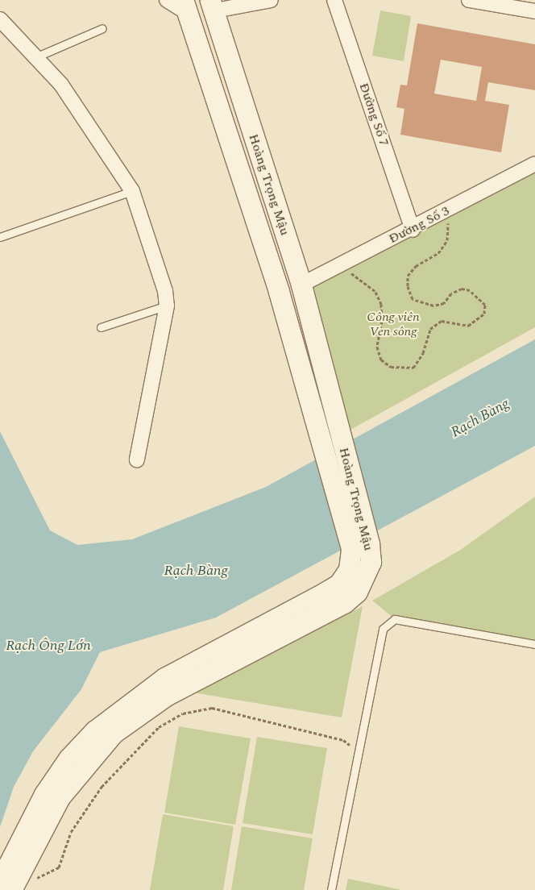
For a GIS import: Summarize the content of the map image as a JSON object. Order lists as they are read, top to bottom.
{
  "streets": {
    "main road": ["Hoàng Trọng Mậu"],
    "street": ["Đường Số 7", "Đường Số 3"]
  },
  "crossings": [
    ["Đường Số 7", "Đường Số 3"],
    ["Hoàng Trọng Mậu", "Đường Số 3"]
  ],
  "water": ["Rạch Bàng", "Rạch Ông Lớn"],
  "parks": ["Công viên Ven sông"]
}
